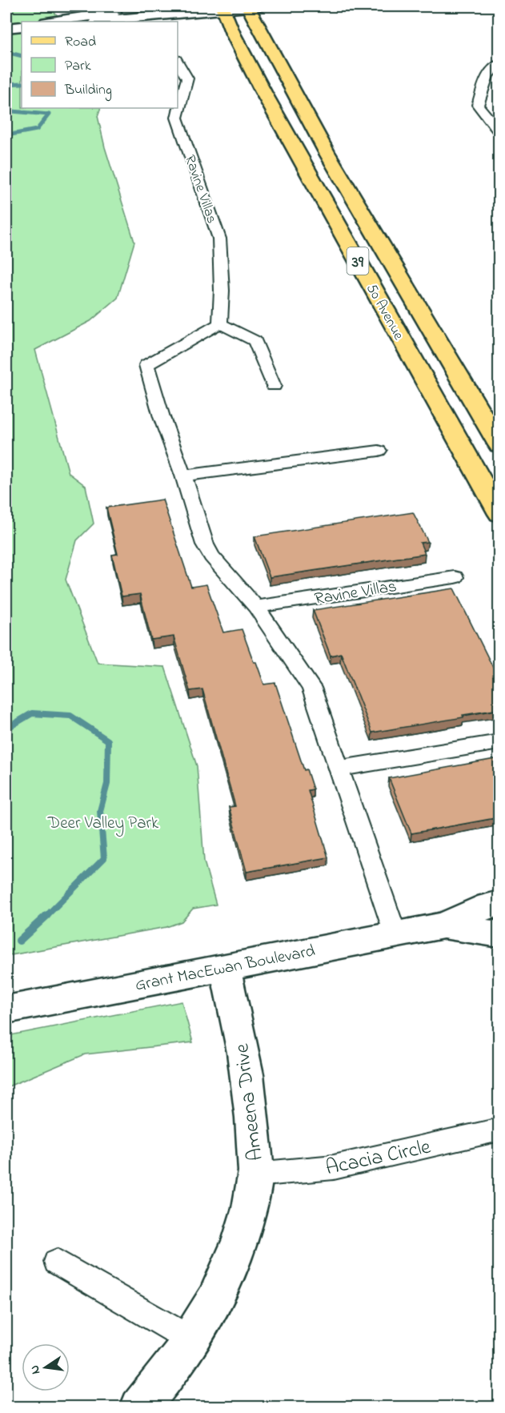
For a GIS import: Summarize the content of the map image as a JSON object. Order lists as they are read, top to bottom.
{
  "streets": {
    "main road": ["39", "50 Avenue"],
    "street": [
      "Ravine Villas",
      "Grant MacEwan Boulevard",
      "Ameena Drive",
      "Acacia Circle"
    ]
  },
  "crossings": [
    ["Grant MacEwan Boulevard", "Ameena Drive"],
    ["Ameena Drive", "Acacia Circle"]
  ],
  "parks": ["Deer Valley Park"],
  "legend": ["Road", "Park", "Building"],
  "north": "left"
}
